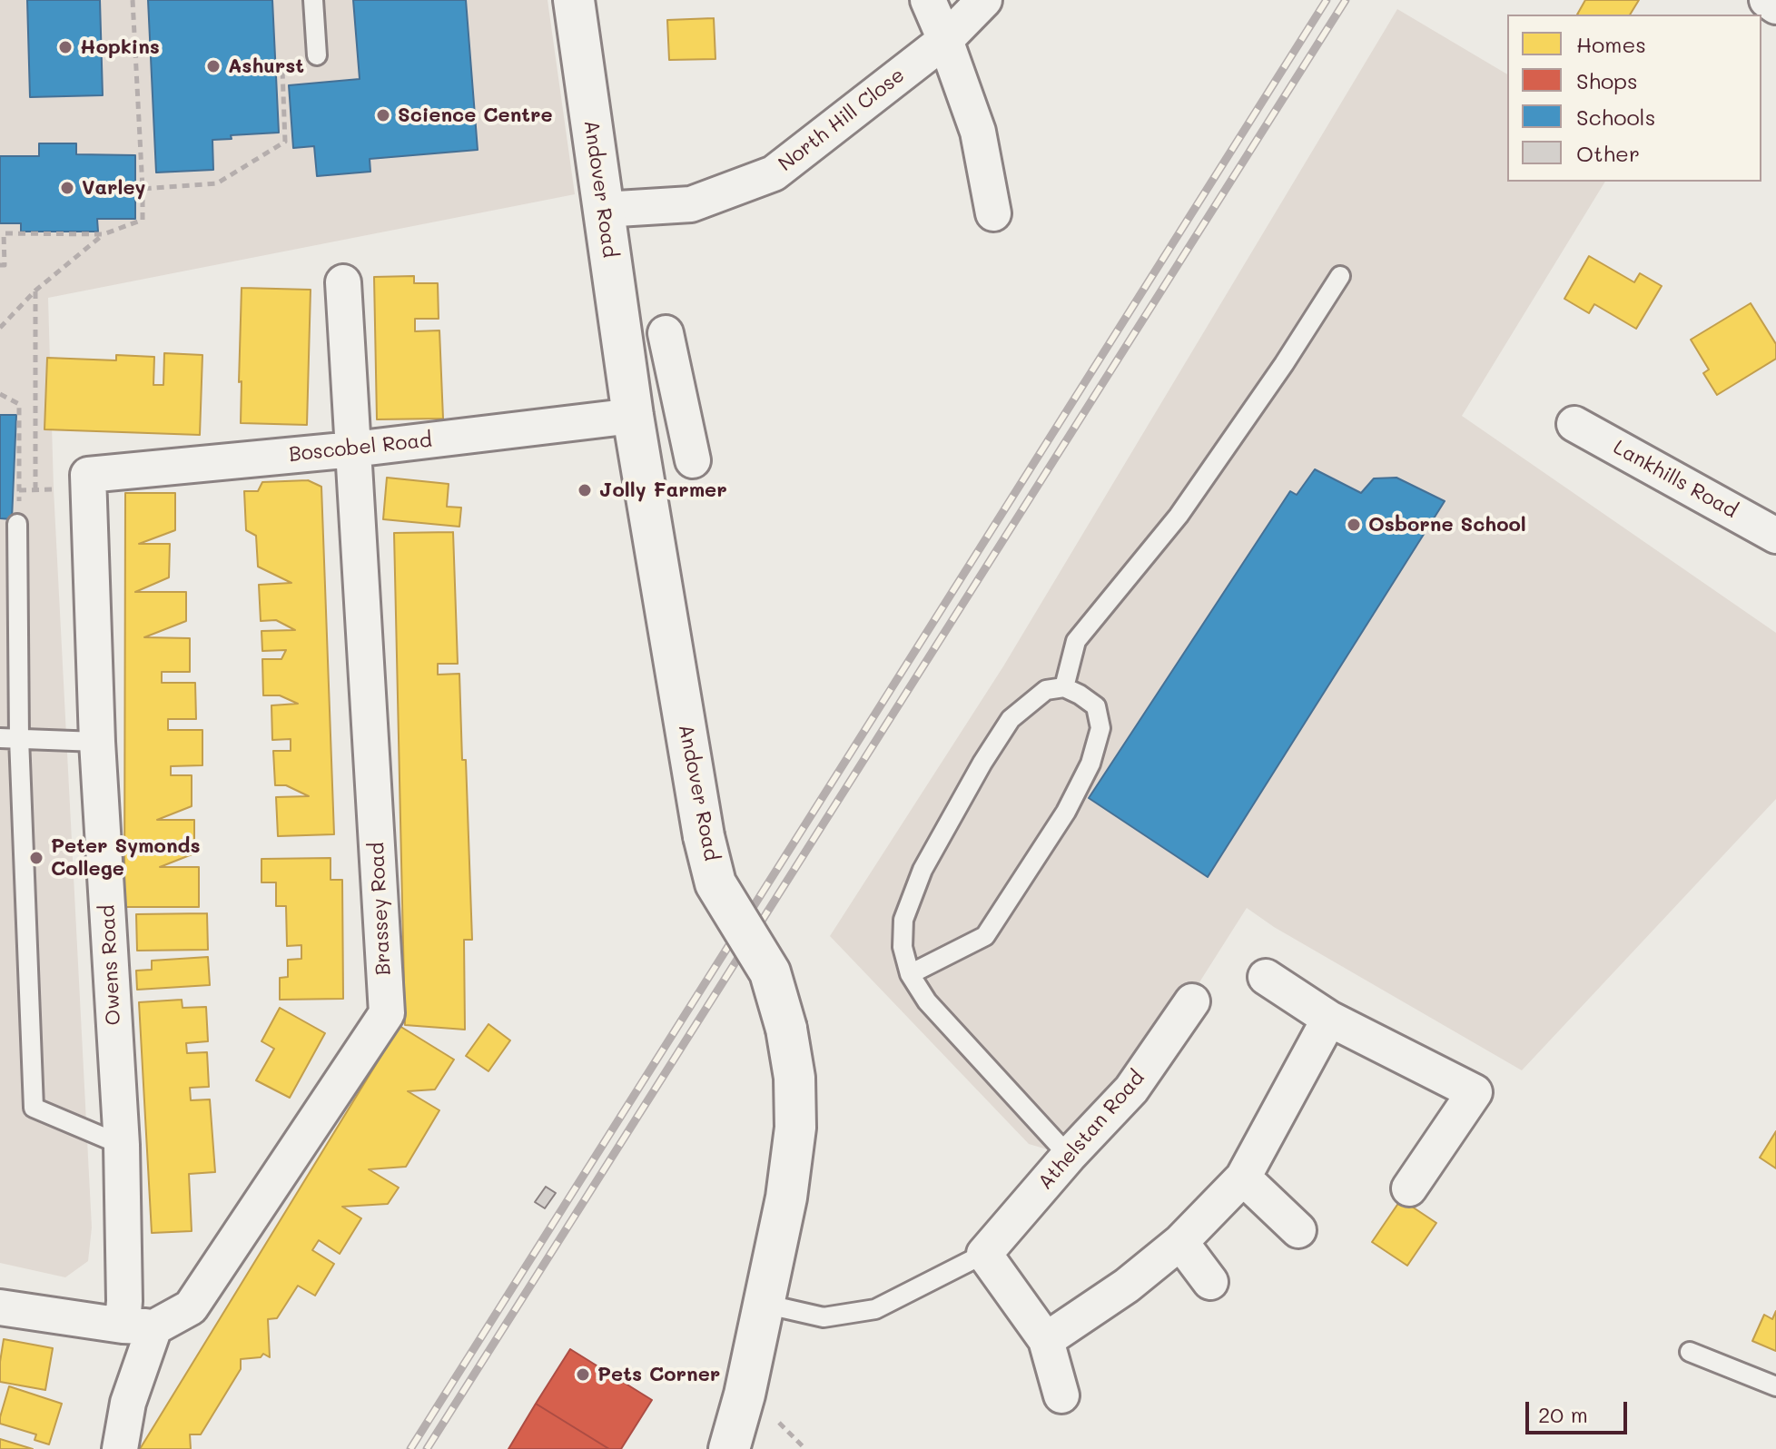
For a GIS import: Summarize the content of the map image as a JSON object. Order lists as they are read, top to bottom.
{
  "streets": {
    "main road": ["Andover Road"],
    "street": [
      "North Hill Close",
      "Boscobel Road",
      "Lankhills Road",
      "Brassey Road",
      "Owens Road",
      "Athelstan Road"
    ]
  },
  "crossings": [
    ["North Hill Close", "Andover Road"],
    ["Andover Road", "Boscobel Road"],
    ["Andover Road", "Athelstan Road"],
    ["Boscobel Road", "Brassey Road"],
    ["Boscobel Road", "Owens Road"],
    ["Brassey Road", "Owens Road"]
  ],
  "places": [
    "Hopkins",
    "Ashurst",
    "Science Centre",
    "Varley",
    "Jolly Farmer",
    "Osborne School",
    "Peter Symonds College",
    "Pets Corner"
  ],
  "legend": [
    "Homes",
    "Shops",
    "Schools",
    "Other"
  ],
  "scale_bar": "20 m"
}
